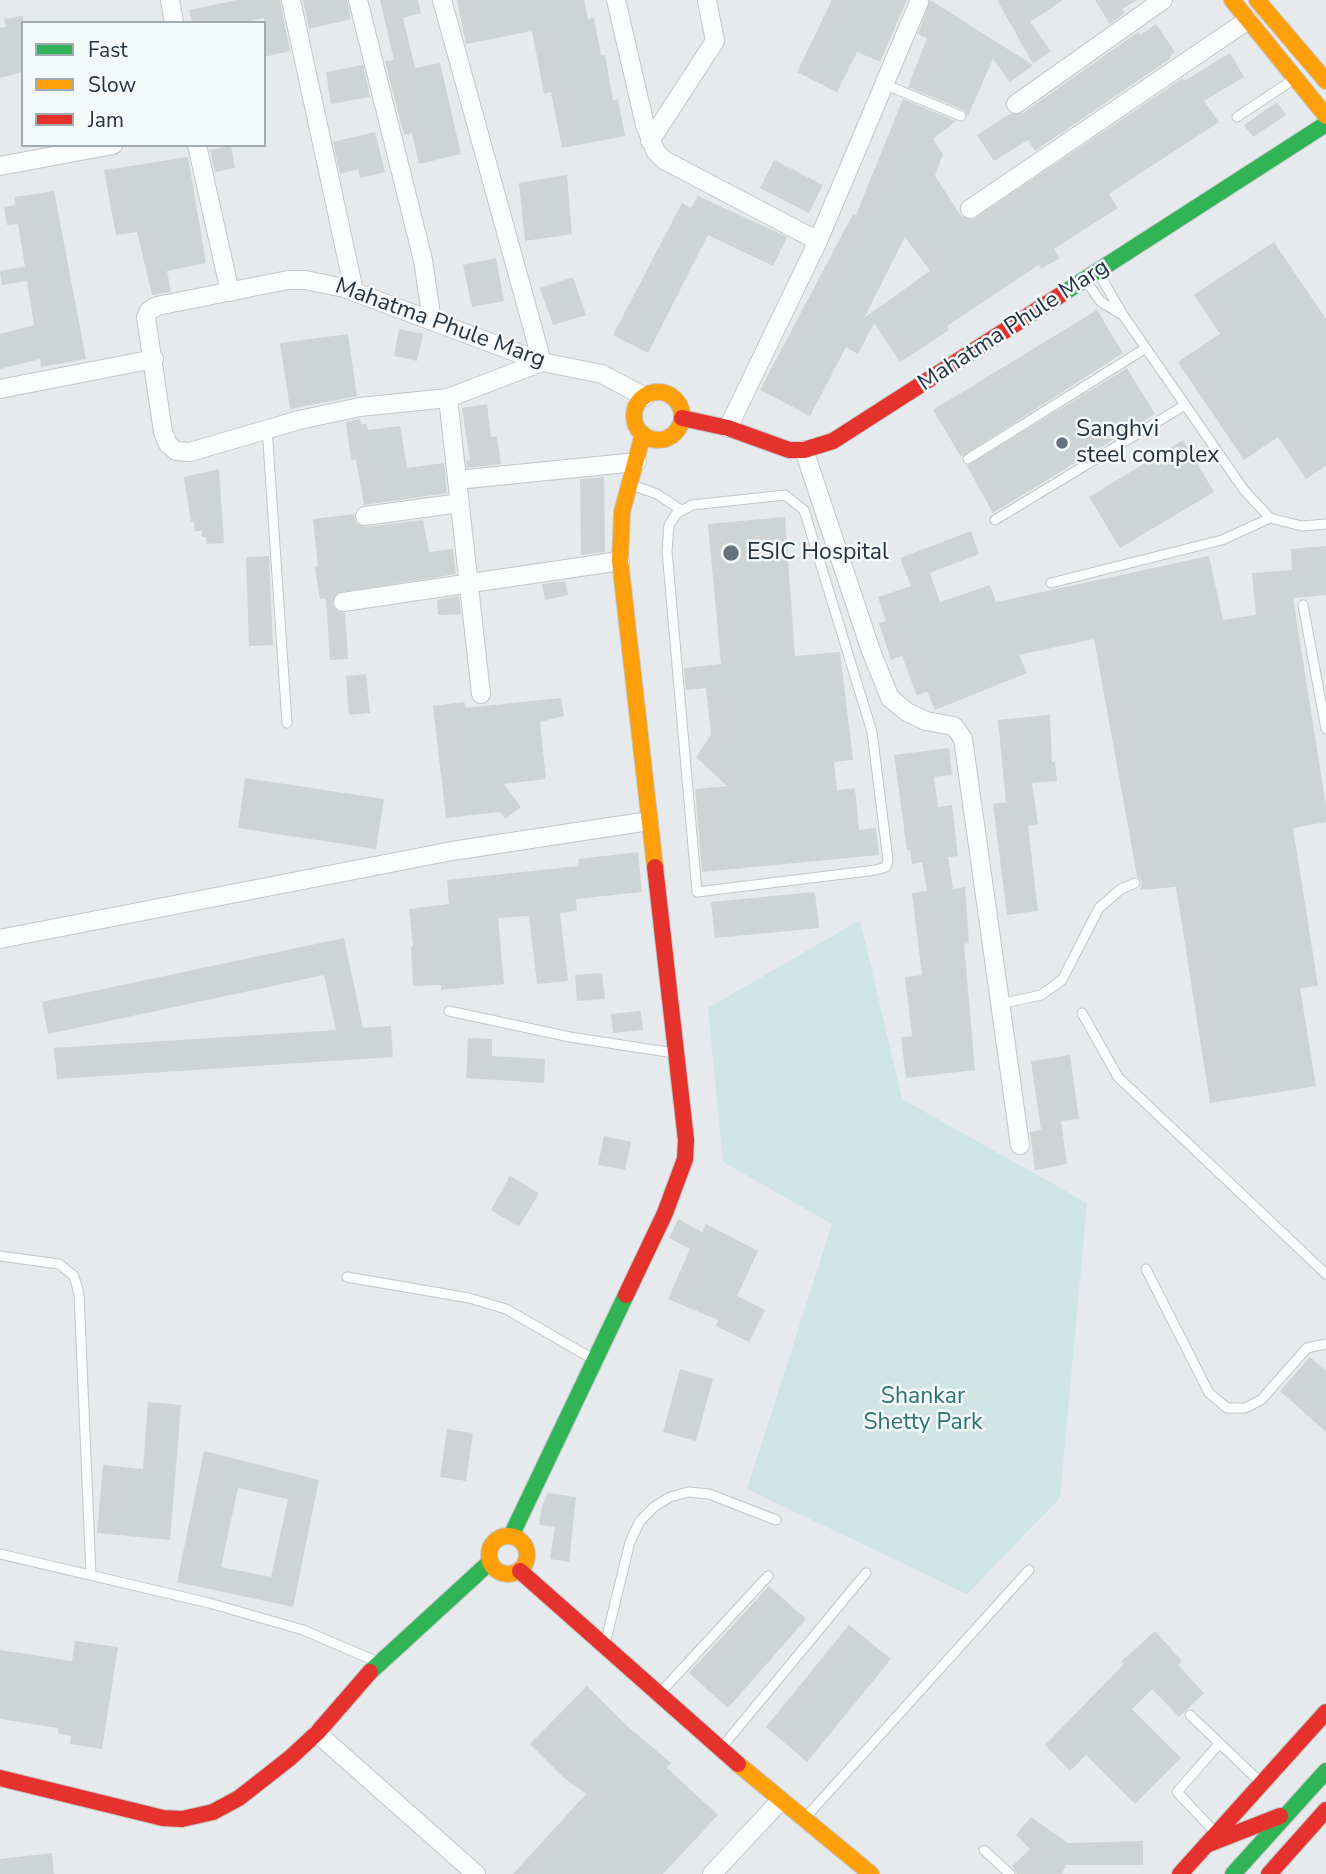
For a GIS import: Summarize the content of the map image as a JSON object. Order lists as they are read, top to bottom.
{
  "streets": {
    "main road": ["Mahatma Phule Marg"]
  },
  "parks": ["Shankar Shetty Park"],
  "places": ["Sanghvi steel complex", "ESIC Hospital"],
  "legend": ["Fast", "Slow", "Jam"]
}
